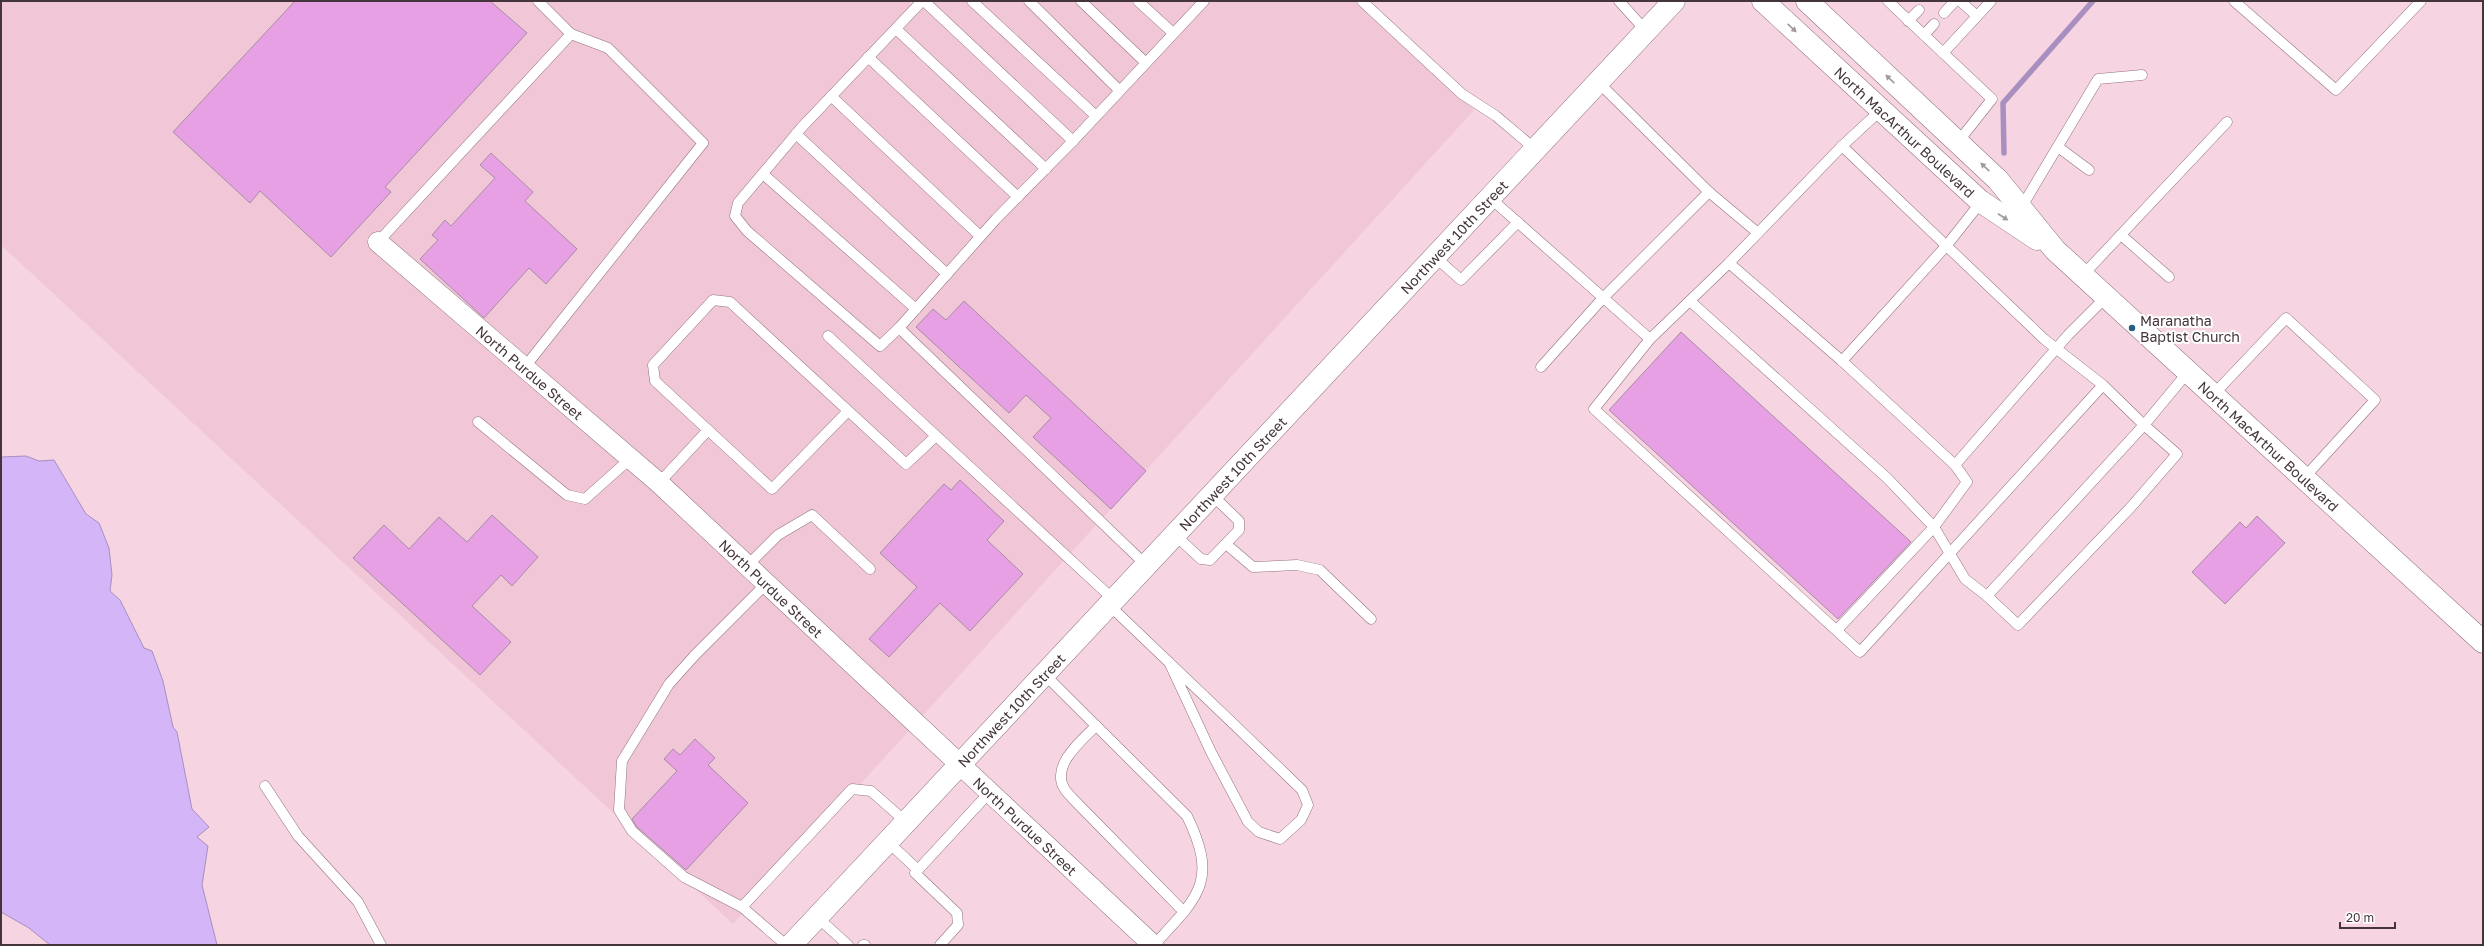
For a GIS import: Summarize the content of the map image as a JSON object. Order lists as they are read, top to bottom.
{
  "streets": {
    "main road": ["North MacArthur Boulevard", "Northwest 10th Street"],
    "street": ["North Purdue Street"]
  },
  "crossings": [
    ["Northwest 10th Street", "North Purdue Street"]
  ],
  "places": ["Maranatha Baptist Church"],
  "scale_bar": "20 m"
}
